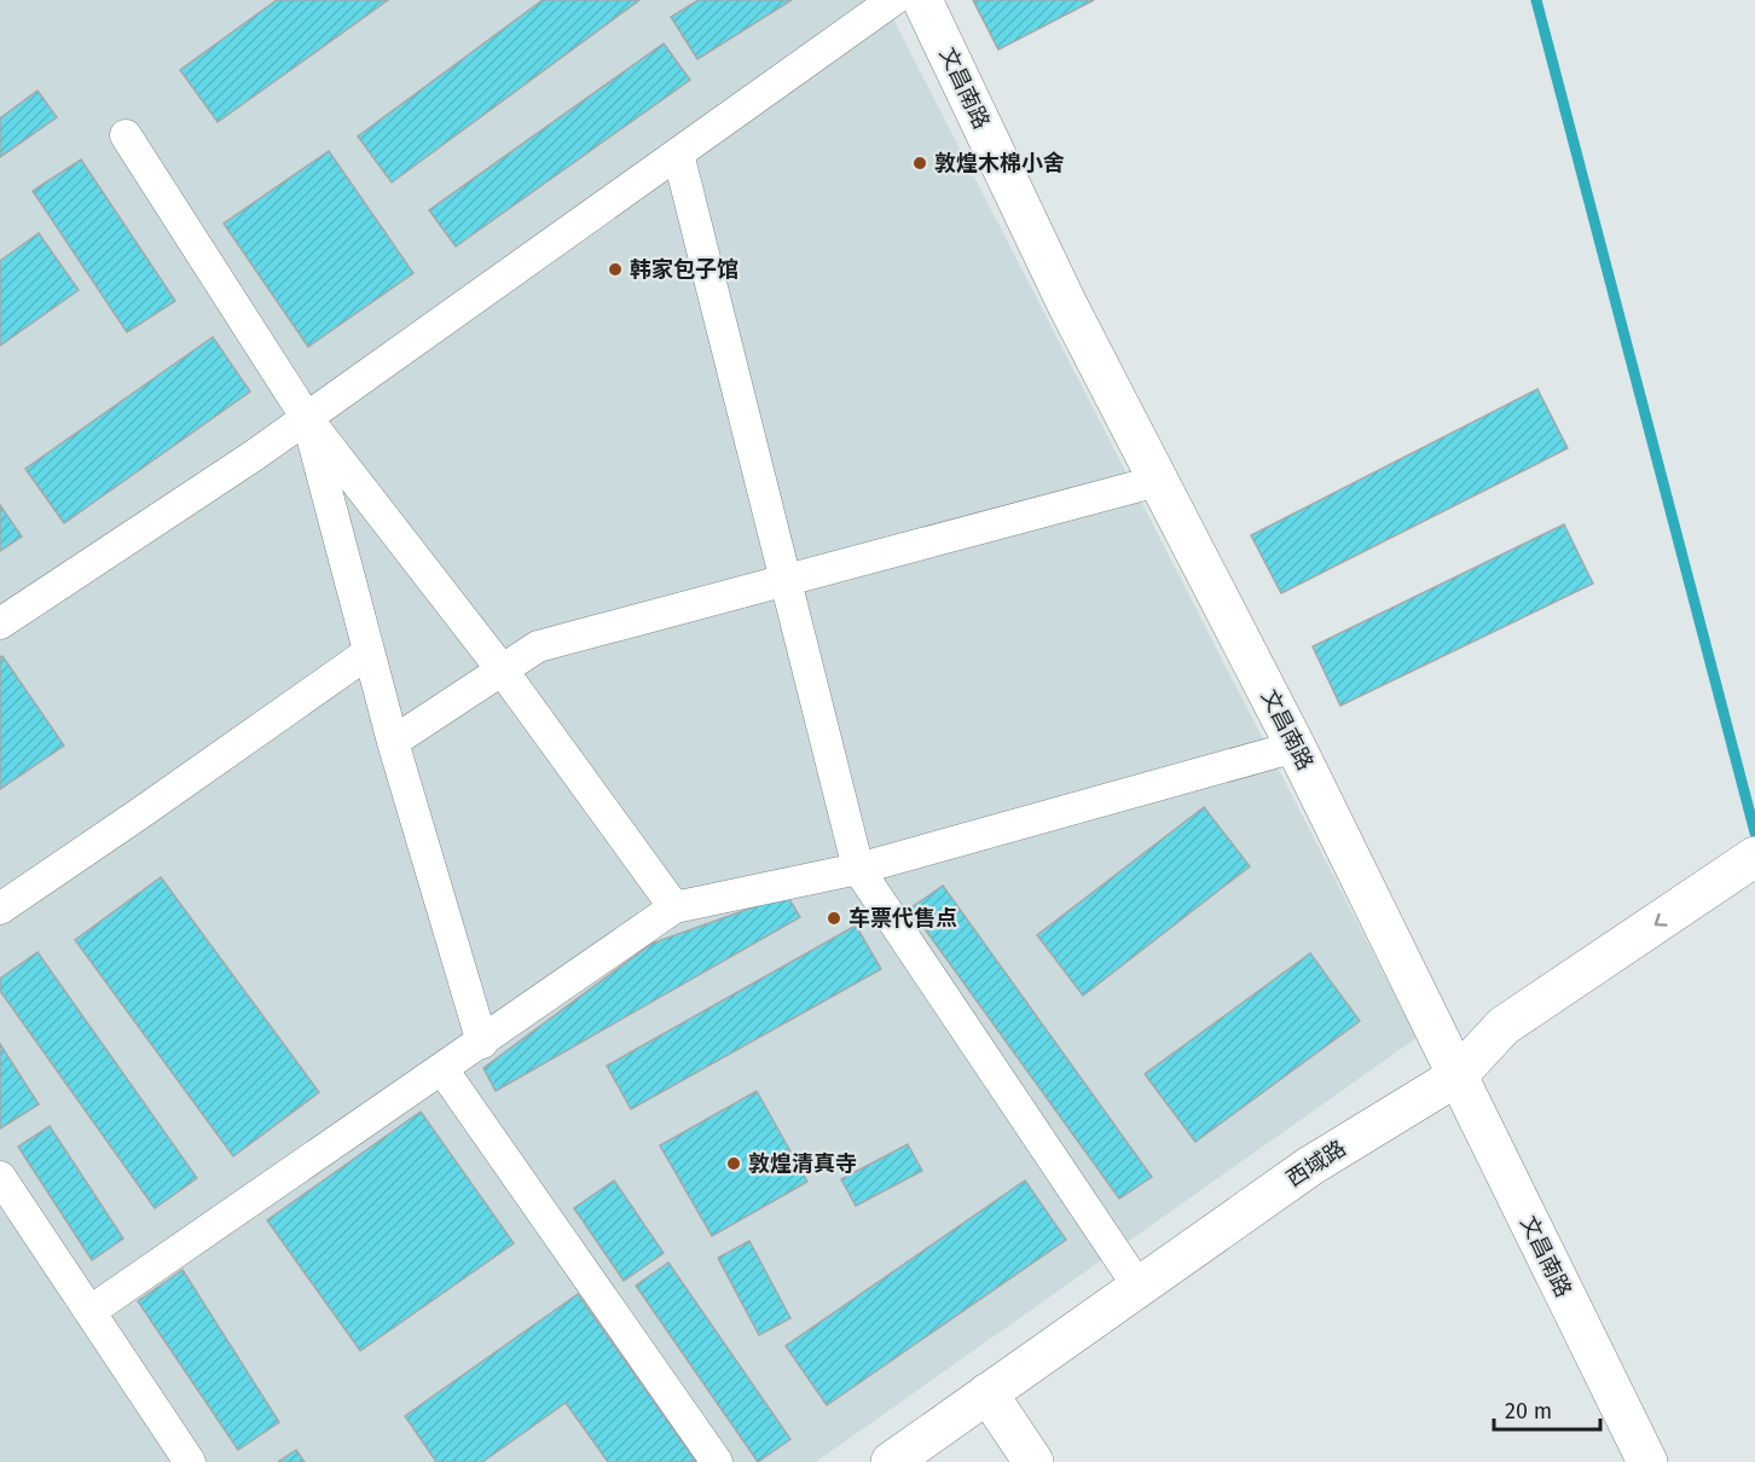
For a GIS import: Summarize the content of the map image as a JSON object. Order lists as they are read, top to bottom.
{
  "streets": {
    "street": ["文昌南路", "西域路"]
  },
  "crossings": [
    ["文昌南路", "西域路"]
  ],
  "places": [
    "敦煌木棉小舍",
    "韩家包子馆",
    "车票代售点",
    "敦煌清真寺"
  ],
  "scale_bar": "20 m"
}
